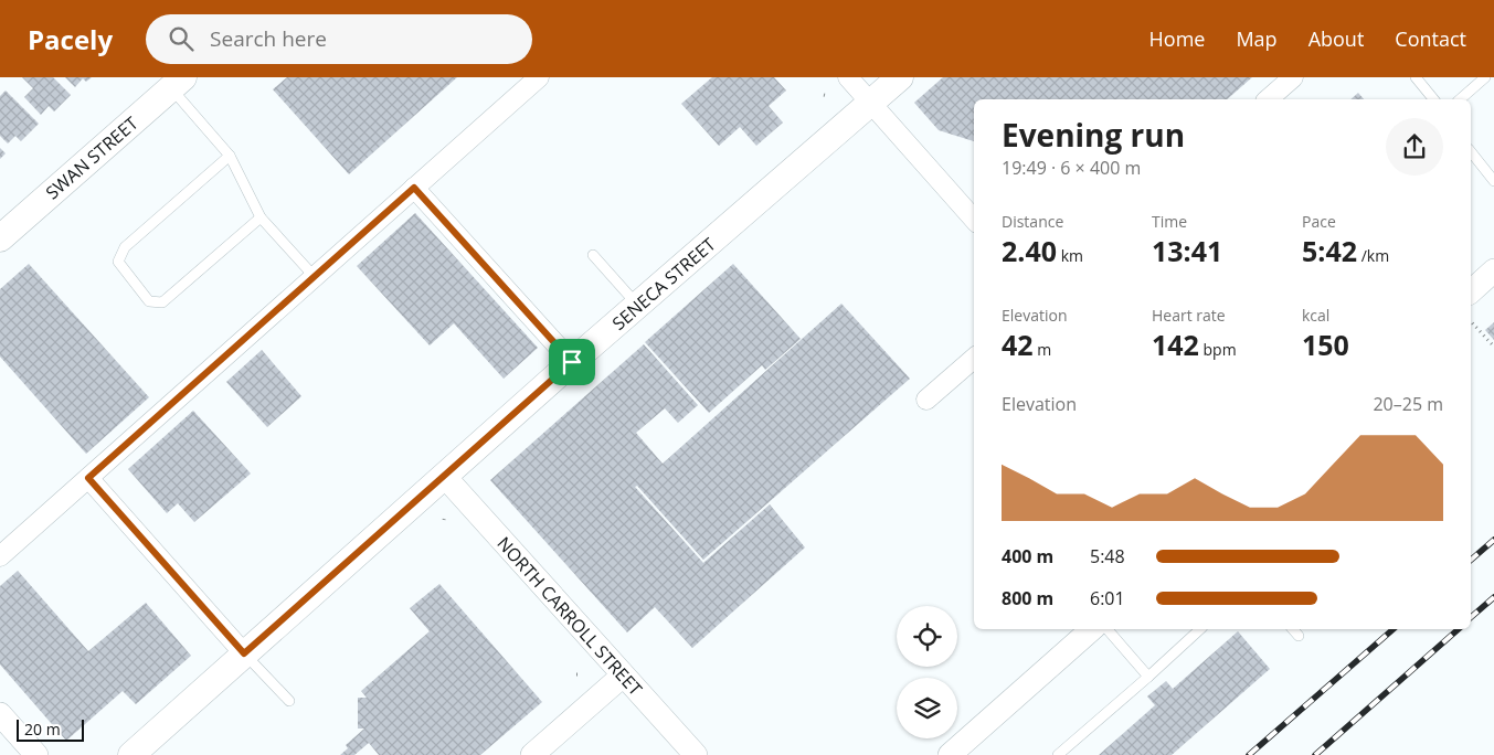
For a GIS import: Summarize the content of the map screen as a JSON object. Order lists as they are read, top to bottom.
{
  "streets": {
    "main road": ["SWAN STREET", "SENECA STREET"],
    "street": ["NORTH CARROLL STREET"]
  },
  "crossings": [
    ["SENECA STREET", "NORTH CARROLL STREET"]
  ],
  "scale_bar": "20 m",
  "page": {
    "header": "Pacely",
    "search": "Search here",
    "nav": [
      "Home",
      "Map",
      "About",
      "Contact"
    ],
    "heading": ["Evening run", "19:49 · 6 × 400 m"],
    "stats": [
      ["Distance", "2.40 km"],
      ["Time", "13:41"],
      ["Pace", "5:42 /km"],
      ["Elevation", "42 m"],
      ["Heart rate", "142 bpm"],
      ["kcal", "150"]
    ],
    "chart": ["Elevation", "20–25 m"],
    "list": [
      {
        "name": "400 m",
        "note": "5:48"
      },
      {
        "name": "800 m",
        "note": "6:01"
      }
    ],
    "scale": "20 m"
  }
}
